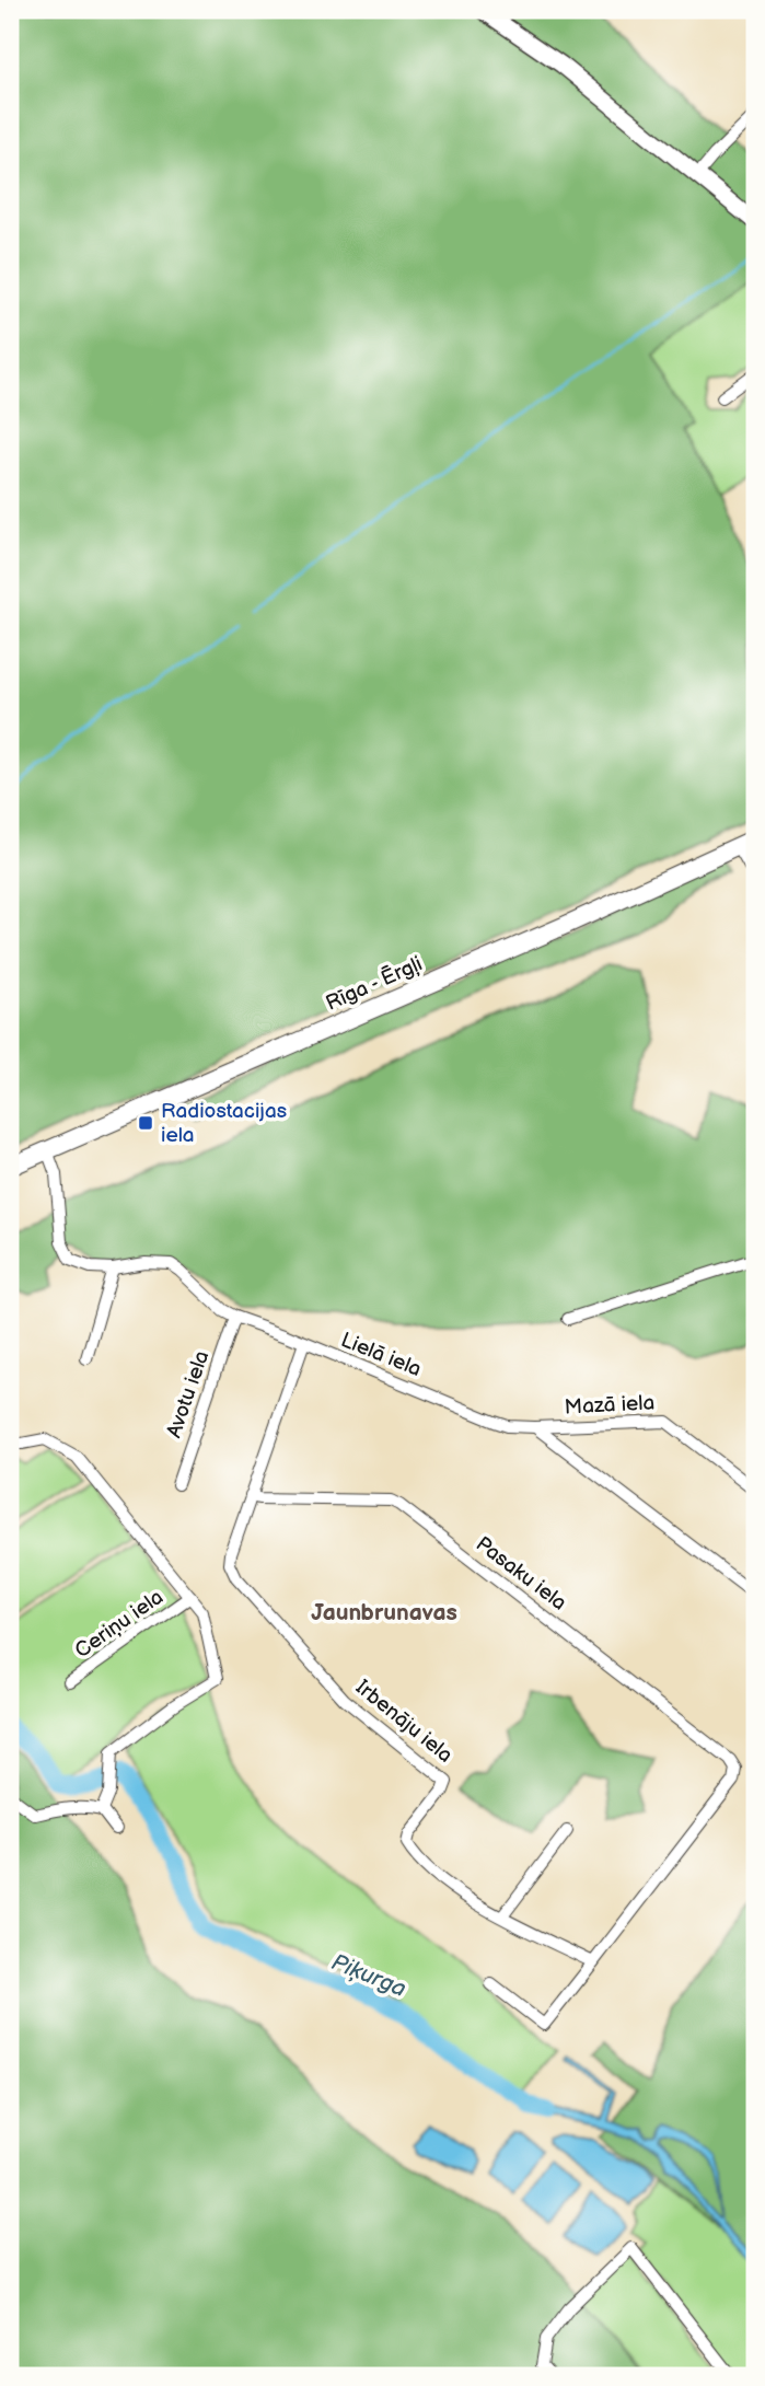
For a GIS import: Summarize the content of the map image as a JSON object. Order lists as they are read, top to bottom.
{
  "streets": {
    "main road": ["Rīga - Ērgļi"],
    "street": [
      "Lielā iela",
      "Avotu iela",
      "Mazā iela",
      "Pasaku iela",
      "Ceriņu iela",
      "Irbenāju iela"
    ]
  },
  "crossings": [
    ["Rīga - Ērgļi", "Lielā iela"],
    ["Lielā iela", "Avotu iela"],
    ["Lielā iela", "Mazā iela"],
    ["Lielā iela", "Irbenāju iela"],
    ["Pasaku iela", "Irbenāju iela"]
  ],
  "districts": ["Jaunbrunavas"],
  "water": ["Piķurga"],
  "places": {
    "transit": ["Radiostacijas iela"]
  }
}
